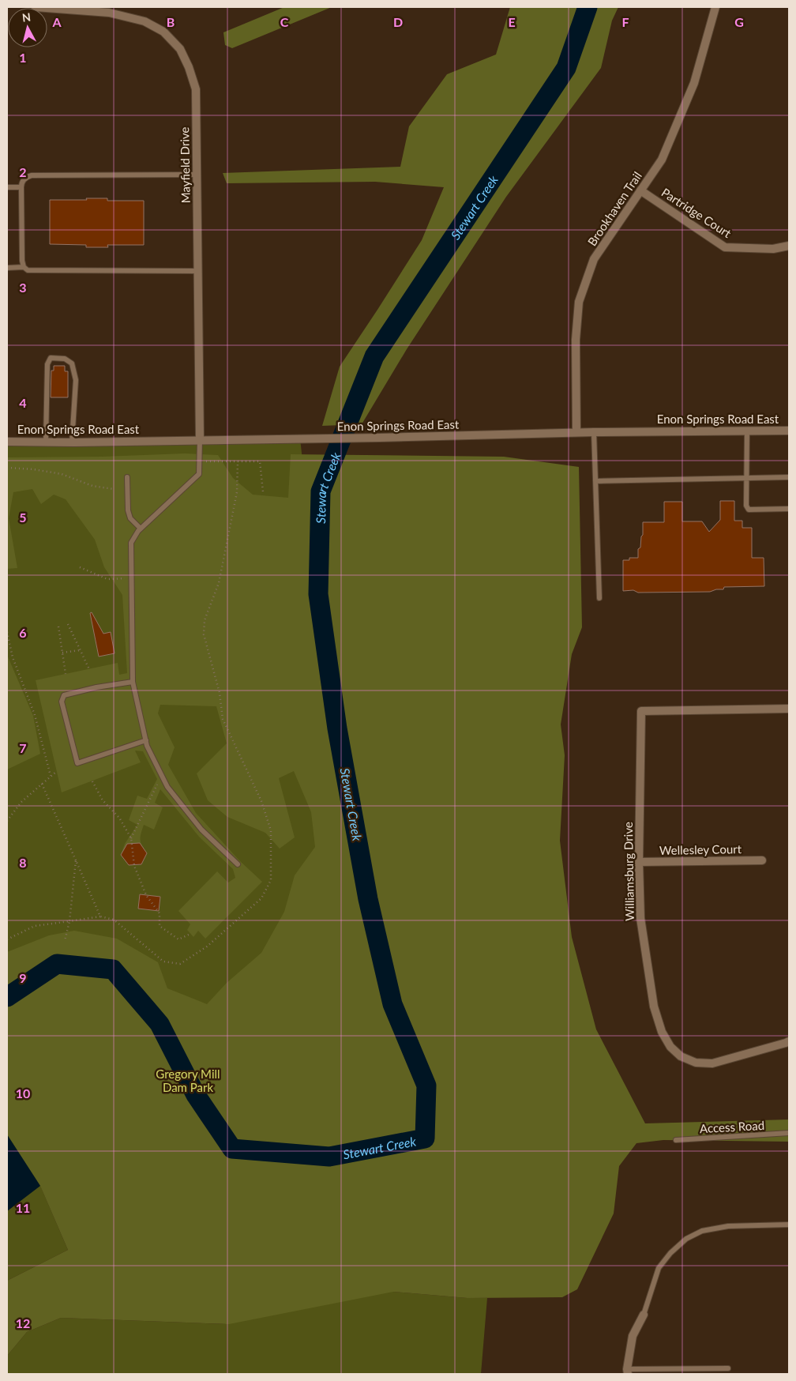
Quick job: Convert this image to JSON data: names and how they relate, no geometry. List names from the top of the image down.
{
  "streets": {
    "street": [
      "Mayfield Drive",
      "Brookhaven Trail",
      "Partridge Court",
      "Enon Springs Road East",
      "Wellesley Court",
      "Williamsburg Drive"
    ],
    "lane": ["Access Road"]
  },
  "crossings": [
    ["Mayfield Drive", "Enon Springs Road East"],
    ["Brookhaven Trail", "Partridge Court"],
    ["Brookhaven Trail", "Enon Springs Road East"],
    ["Wellesley Court", "Williamsburg Drive"]
  ],
  "water": ["Stewart Creek"],
  "parks": ["Gregory Mill Dam Park"],
  "north": "top",
  "grid": {
    "columns": [
      "A",
      "B",
      "C",
      "D",
      "E",
      "F",
      "G"
    ],
    "rows": [
      "1",
      "2",
      "3",
      "4",
      "5",
      "6",
      "7",
      "8",
      "9",
      "10",
      "11",
      "12"
    ]
  }
}
